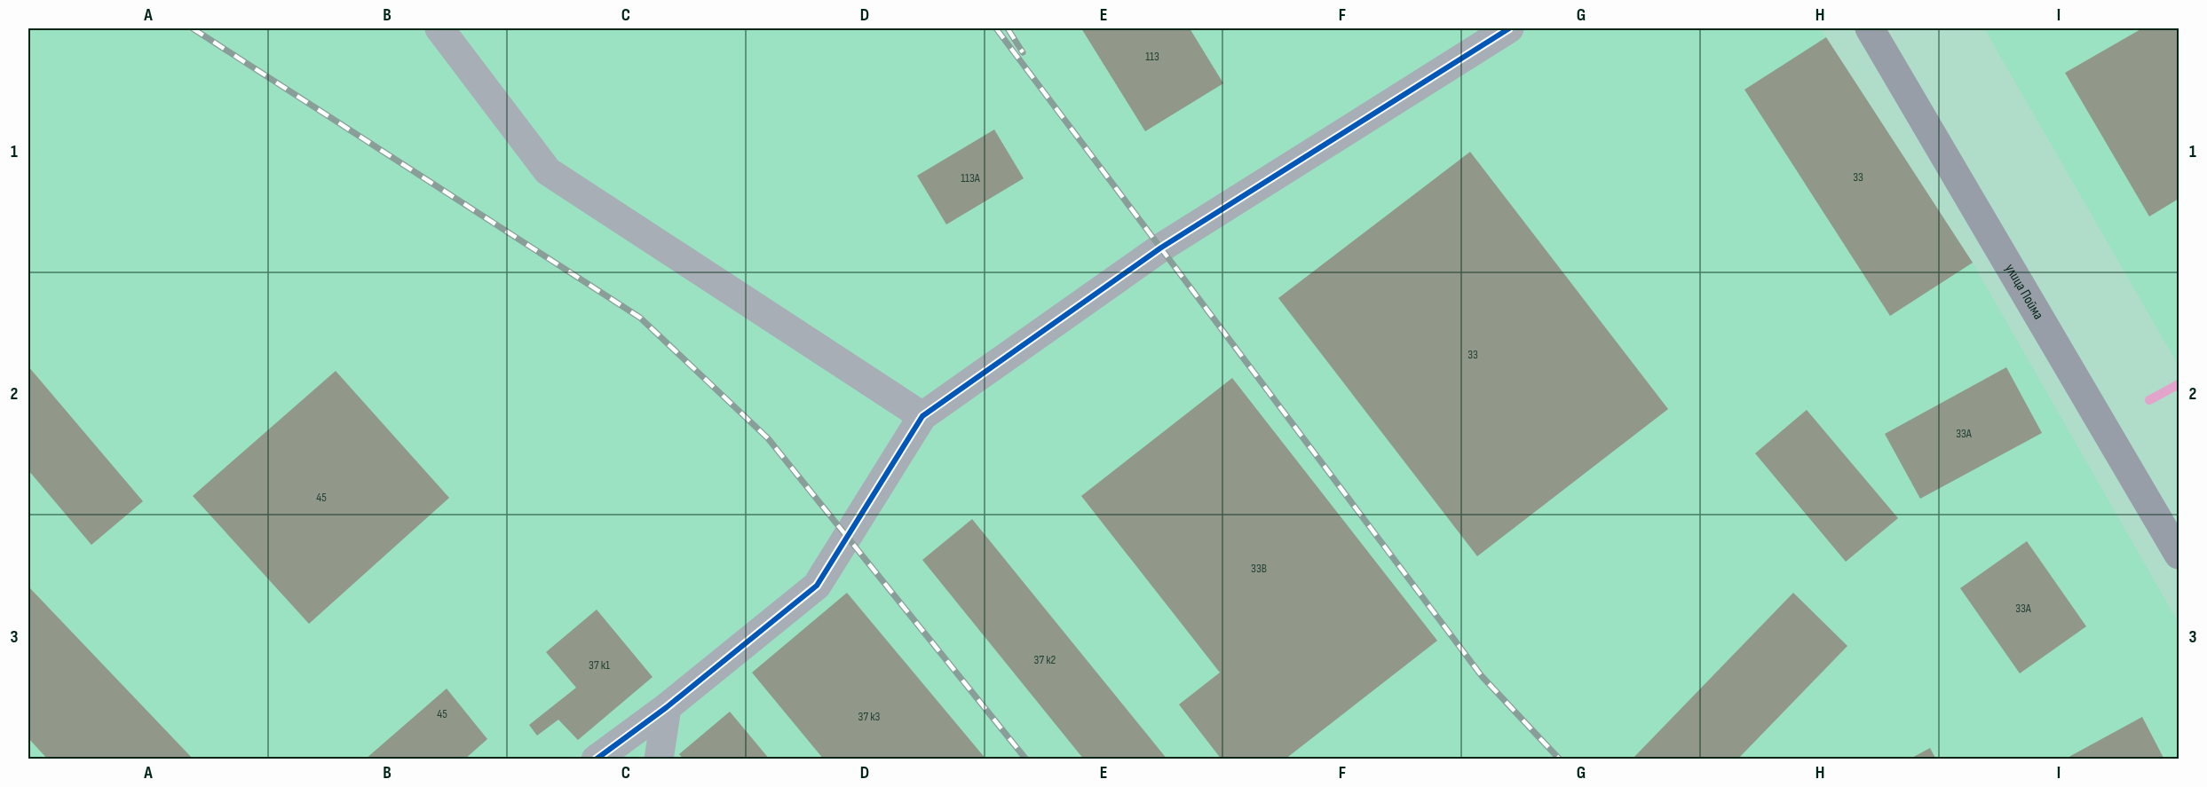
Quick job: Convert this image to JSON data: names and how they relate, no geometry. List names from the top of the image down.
{
  "streets": {
    "main road": ["улица Пойма"]
  },
  "house_numbers": [
    "113",
    "33",
    "113А",
    "33",
    "33А",
    "45",
    "33В",
    "33А",
    "37 к2",
    "37 к1",
    "45",
    "37 к3"
  ],
  "grid": {
    "columns": [
      "A",
      "B",
      "C",
      "D",
      "E",
      "F",
      "G",
      "H",
      "I"
    ],
    "rows": ["1", "2", "3"]
  }
}
